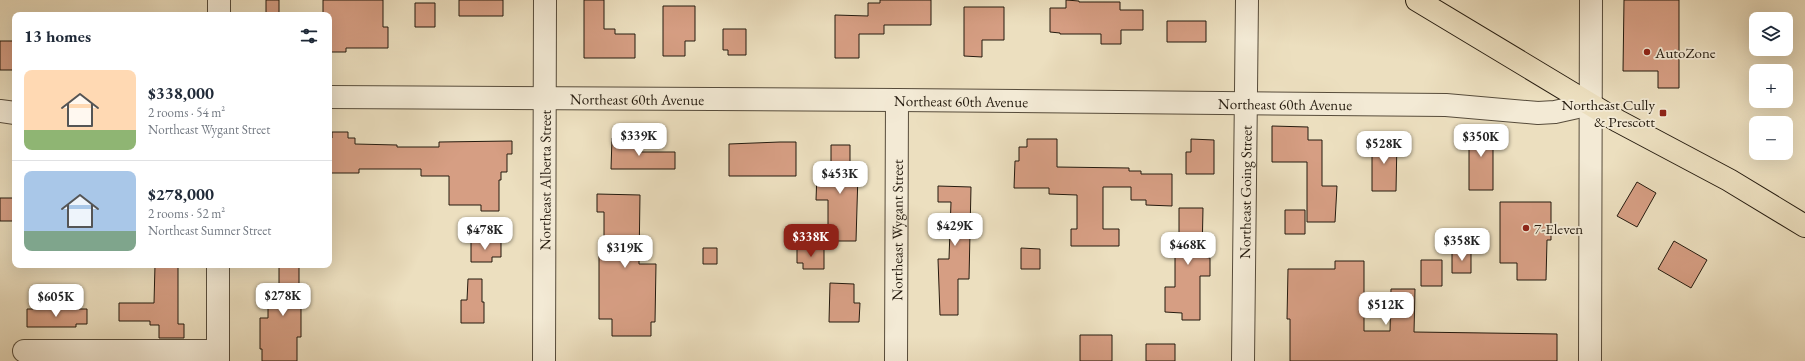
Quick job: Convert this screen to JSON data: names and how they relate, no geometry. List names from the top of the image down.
{
  "streets": {
    "street": [
      "Northeast 60th Avenue",
      "Northeast Alberta Street",
      "Northeast Going Street",
      "Northeast Wygant Street"
    ]
  },
  "crossings": [
    ["Northeast 60th Avenue", "Northeast Alberta Street"],
    ["Northeast 60th Avenue", "Northeast Going Street"],
    ["Northeast 60th Avenue", "Northeast Wygant Street"]
  ],
  "places": {
    "other": ["AutoZone", "7-Eleven"],
    "transit": ["Northeast Cully & Prescott"]
  },
  "page": {
    "map_buttons": ["+", "−"],
    "heading": "13 homes",
    "list": [
      {
        "name": "$338,000",
        "note": "2 rooms · 54 m² · Northeast Wygant Street"
      },
      {
        "name": "$278,000",
        "note": "2 rooms · 52 m² · Northeast Sumner Street"
      }
    ],
    "price": [
      "$339K",
      "$350K",
      "$528K",
      "$453K",
      "$429K",
      "$478K",
      "$338K",
      "$358K",
      "$468K",
      "$319K",
      "$278K",
      "$605K",
      "$512K"
    ]
  }
}
